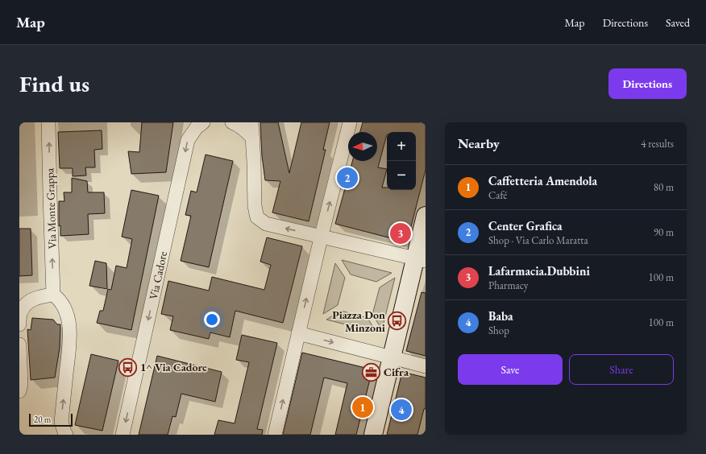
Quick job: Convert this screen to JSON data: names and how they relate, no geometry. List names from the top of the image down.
{
  "streets": {
    "street": ["Via Monte Grappa", "Via Cadore"]
  },
  "one_way": ["Via Monte Grappa"],
  "places": {
    "bus stop": ["Piazza Don Minzoni", "1^ Via Cadore"],
    "office": ["Cifra"]
  },
  "scale_bar": "20 m",
  "north": "left",
  "page": {
    "header": "Map",
    "nav": ["Map", "Directions", "Saved"],
    "buttons": [
      "Directions",
      ["Save", "Share"]
    ],
    "title": "Find us",
    "heading": ["Nearby", "4 results"],
    "map_buttons": ["+", "−"],
    "list": [
      {
        "mark": "1",
        "name": "Caffetteria Amendola",
        "note": "Café",
        "value": "80 m"
      },
      {
        "mark": "2",
        "name": "Center Grafica",
        "note": "Shop · Via Carlo Maratta",
        "value": "90 m"
      },
      {
        "mark": "3",
        "name": "Lafarmacia.Dubbini",
        "note": "Pharmacy",
        "value": "100 m"
      },
      {
        "mark": "4",
        "name": "Baba",
        "note": "Shop",
        "value": "100 m"
      }
    ],
    "pins": [
      "2",
      "3",
      "1",
      "4"
    ],
    "scale": "20 m"
  }
}
